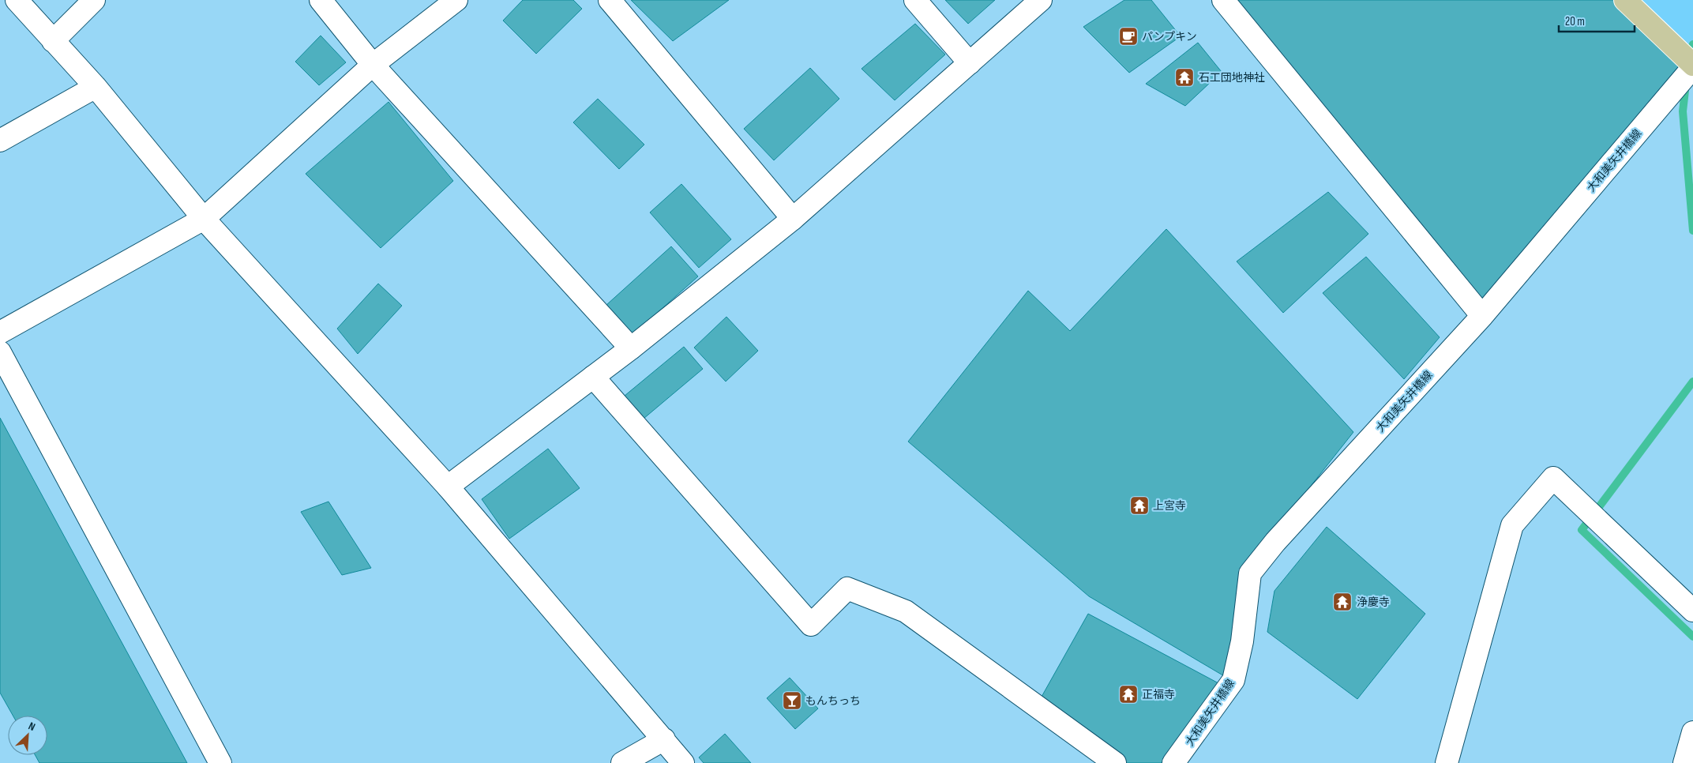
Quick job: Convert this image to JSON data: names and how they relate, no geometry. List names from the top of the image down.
{
  "streets": {
    "street": ["大和美矢井橋線"]
  },
  "places": {
    "cafe": ["パンプキン"],
    "temple": [
      "石工団地神社",
      "上宮寺",
      "浄慶寺",
      "正福寺"
    ],
    "bar": ["もんちっち"]
  },
  "scale_bar": "20 m",
  "north": "top right"
}
